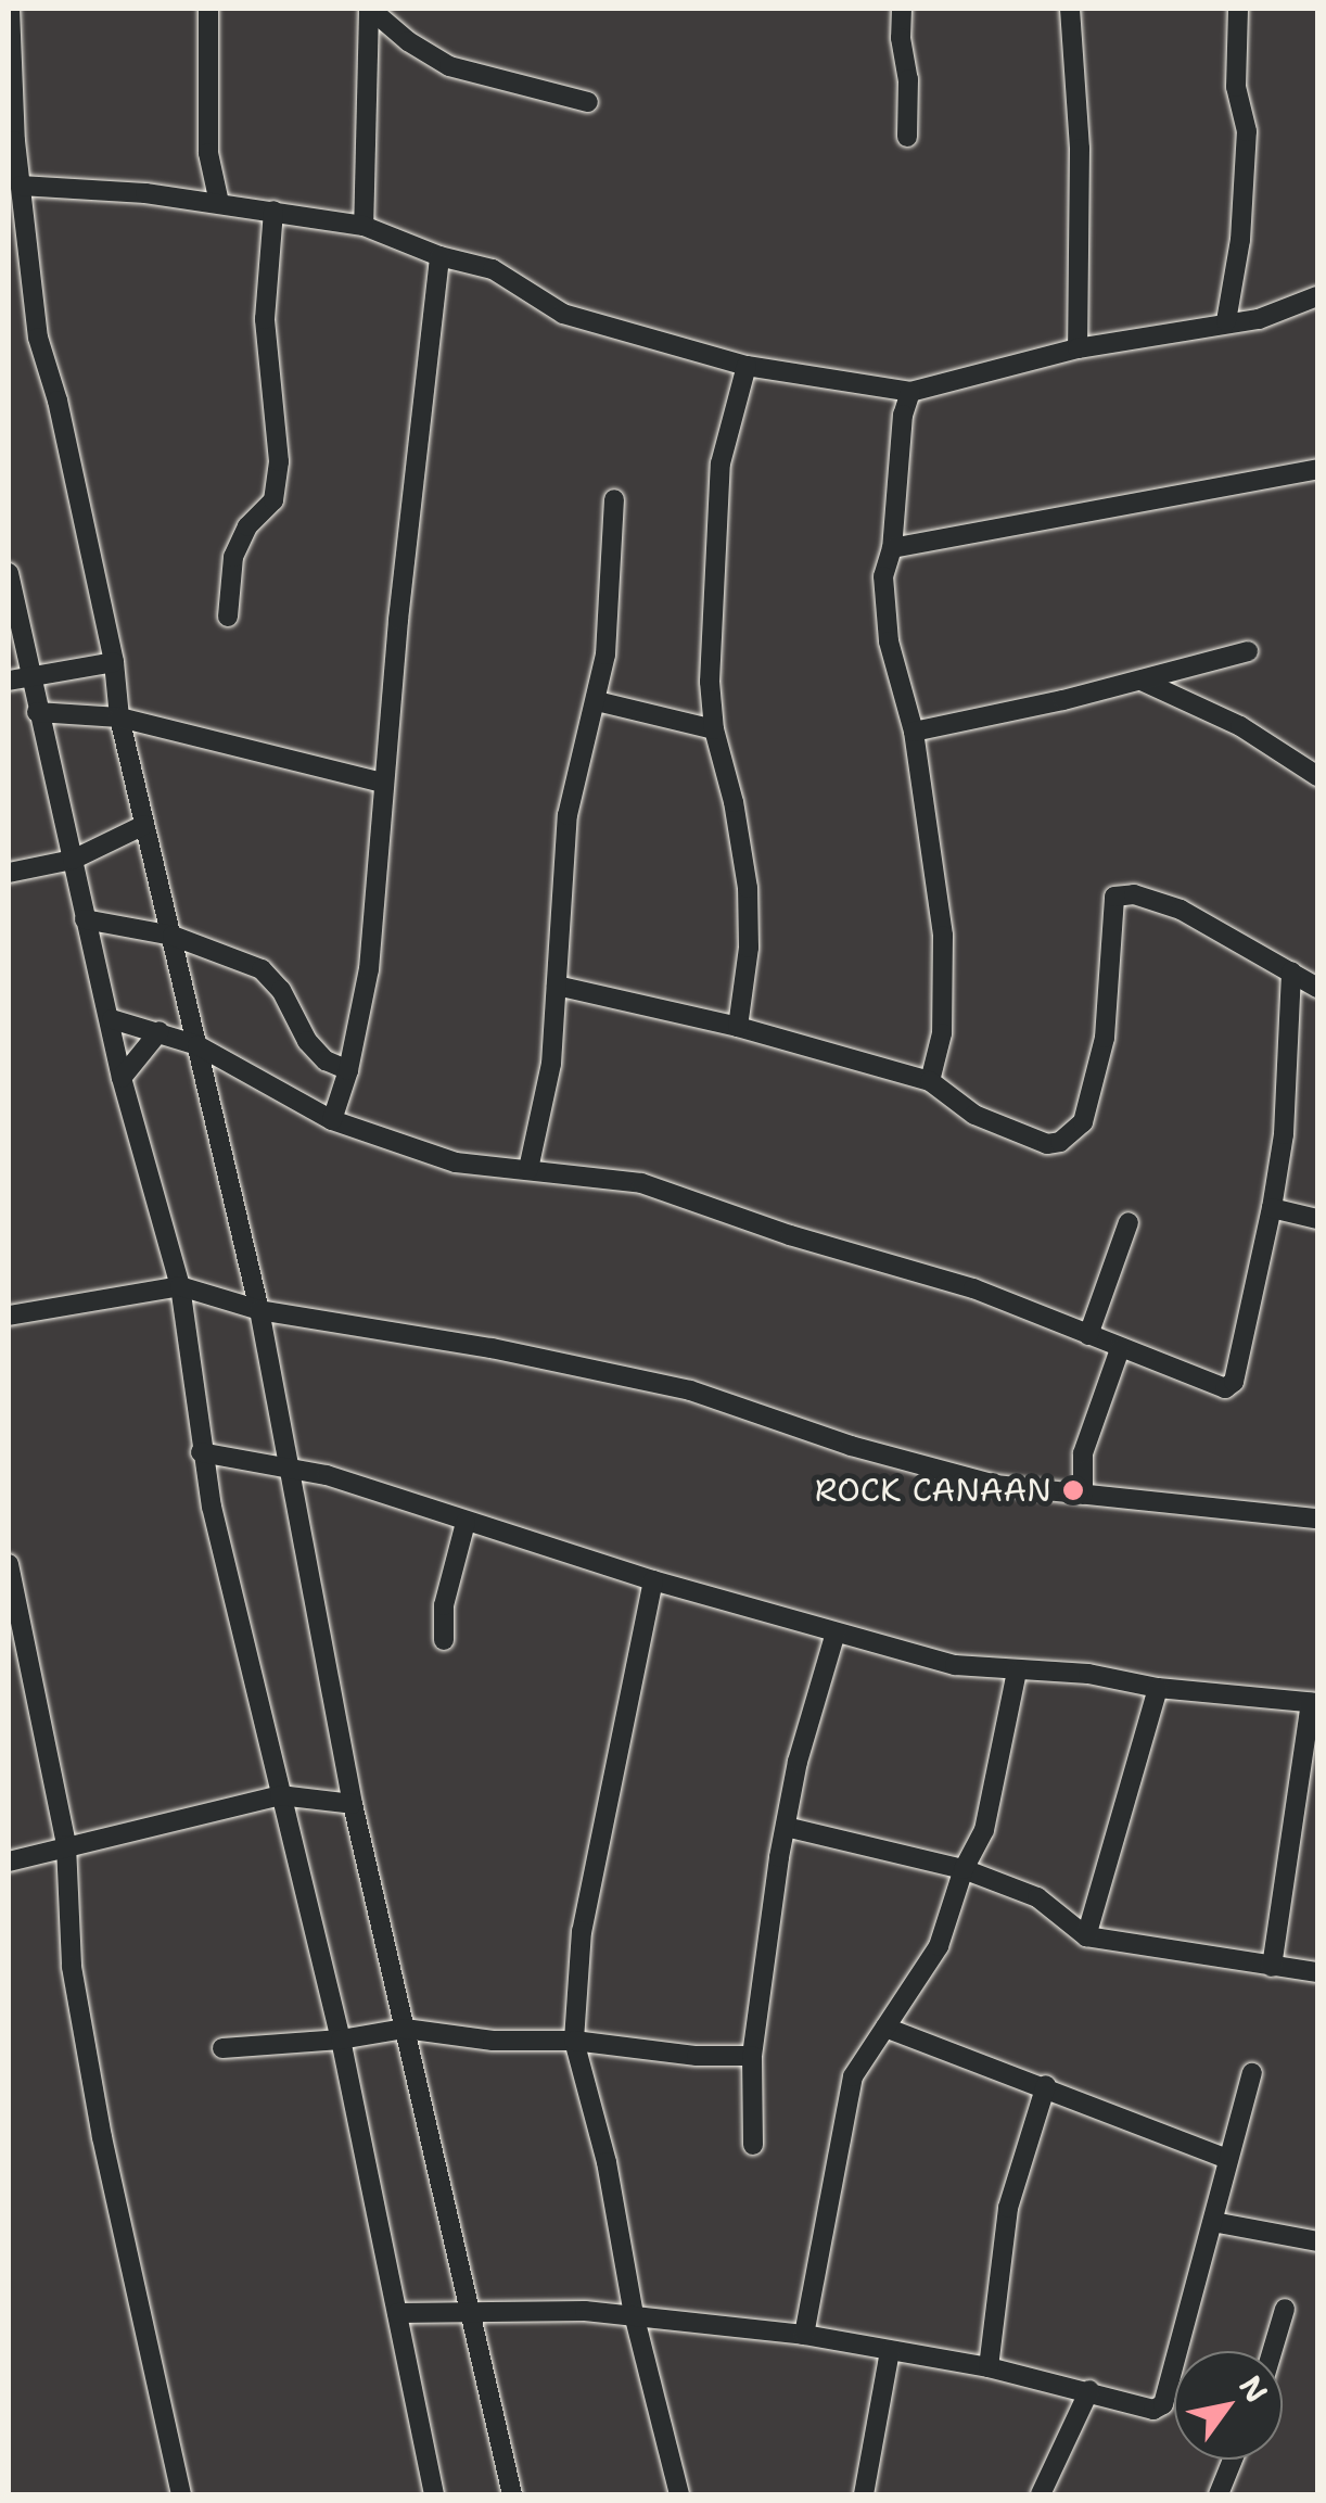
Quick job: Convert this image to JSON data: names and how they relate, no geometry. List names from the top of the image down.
{
  "places": ["ROCK CANAAN"],
  "north": "top right"
}
